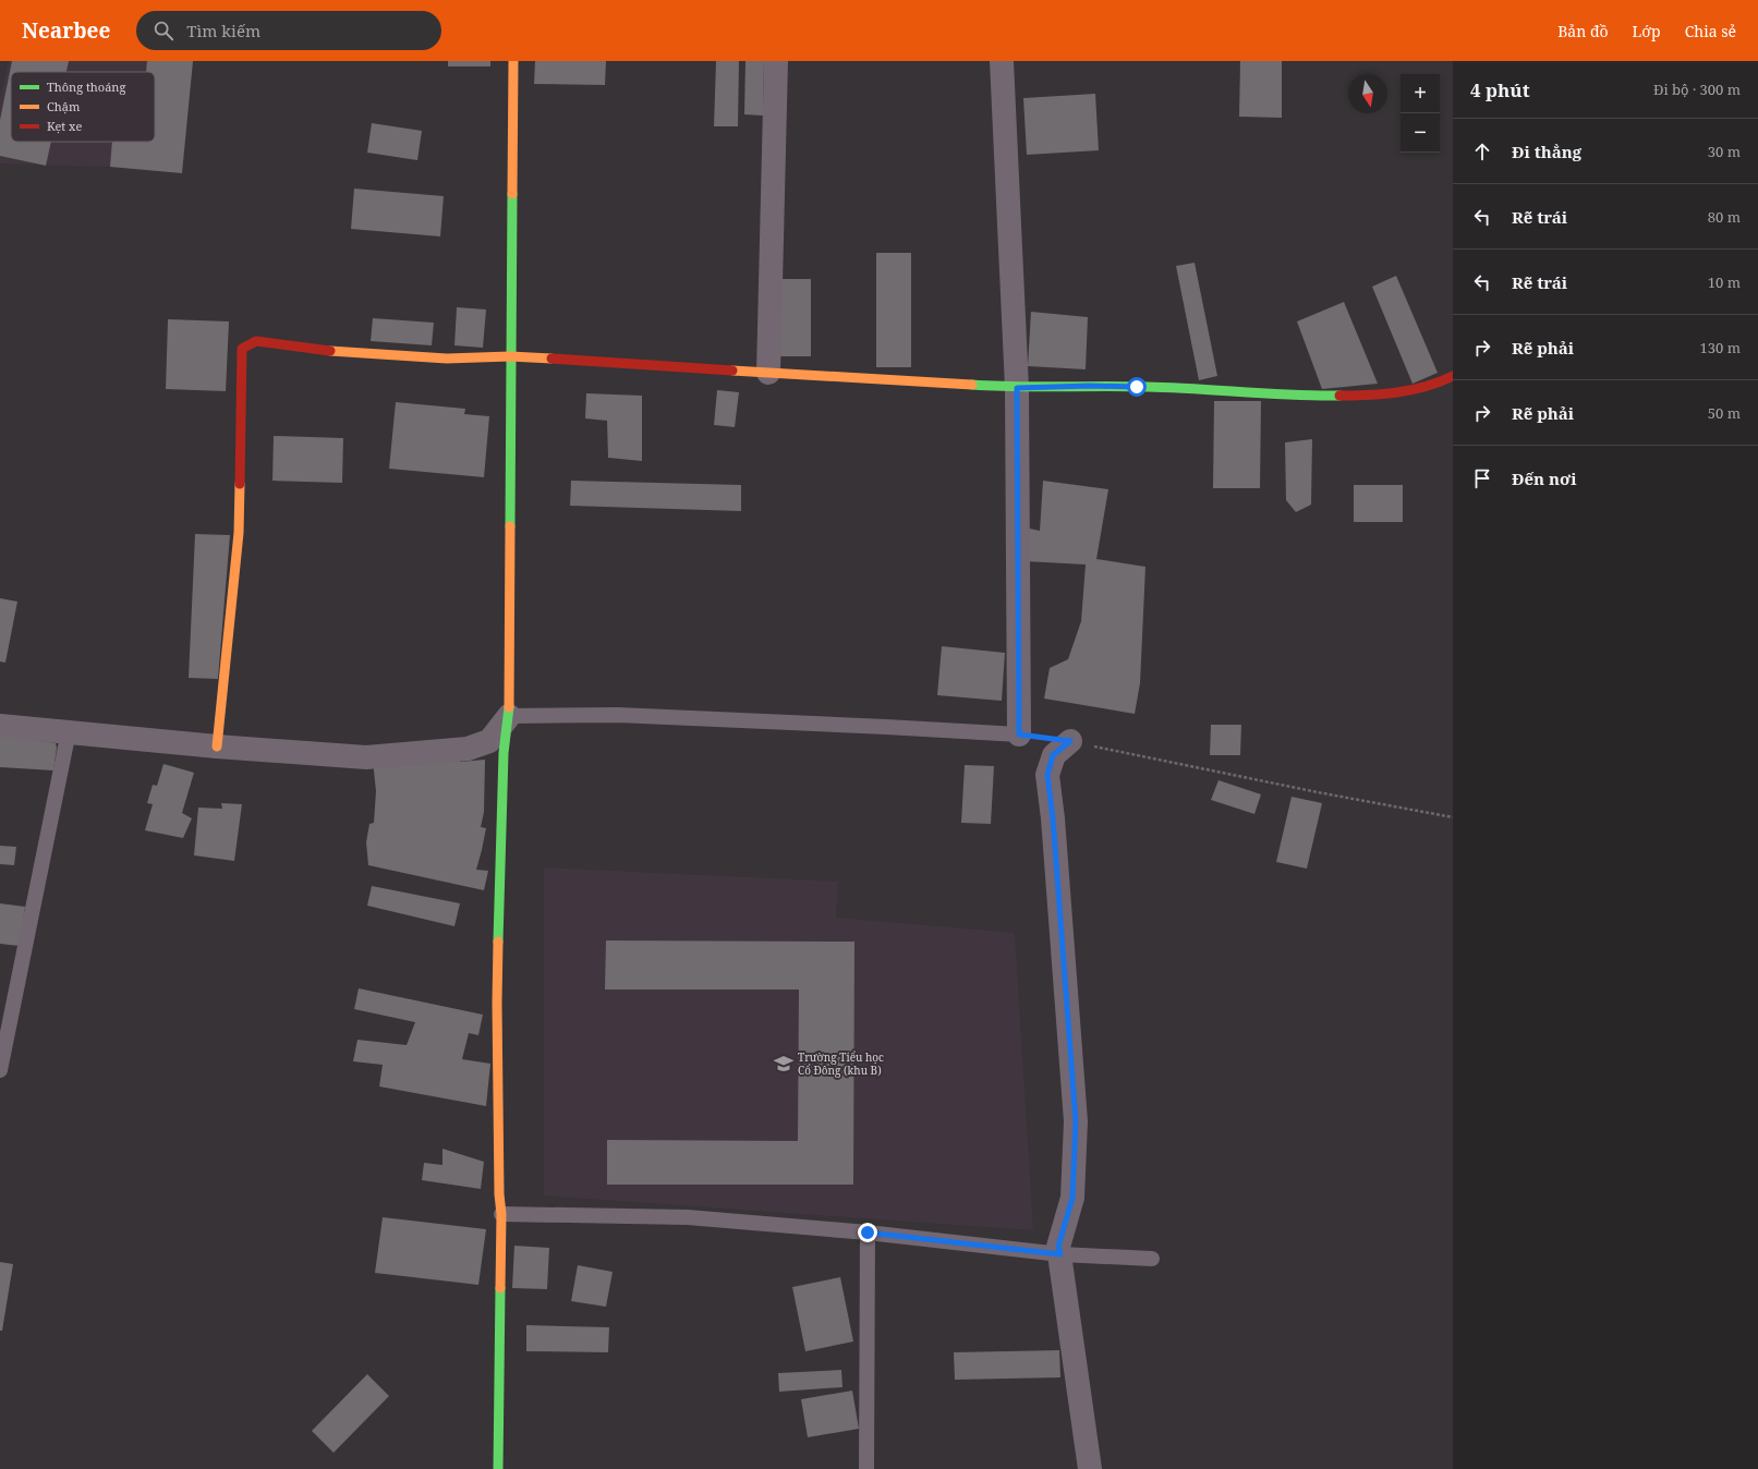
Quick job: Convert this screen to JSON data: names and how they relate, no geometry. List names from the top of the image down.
{
  "places": {
    "school or university": ["Trường Tiểu học Cổ Đông (khu B)"]
  },
  "legend": ["Thông thoáng", "Chậm", "Kẹt xe"],
  "north": "bottom",
  "page": {
    "header": "Nearbee",
    "search": "Tìm kiếm",
    "nav": ["Bản đồ", "Lớp", "Chia sẻ"],
    "heading": ["4 phút", "Đi bộ · 300 m"],
    "map_buttons": ["+", "−"],
    "list": [
      ["Đi thẳng", "30 m"],
      ["Rẽ trái", "80 m"],
      ["Rẽ trái", "10 m"],
      ["Rẽ phải", "130 m"],
      ["Rẽ phải", "50 m"],
      "Đến nơi"
    ]
  }
}
